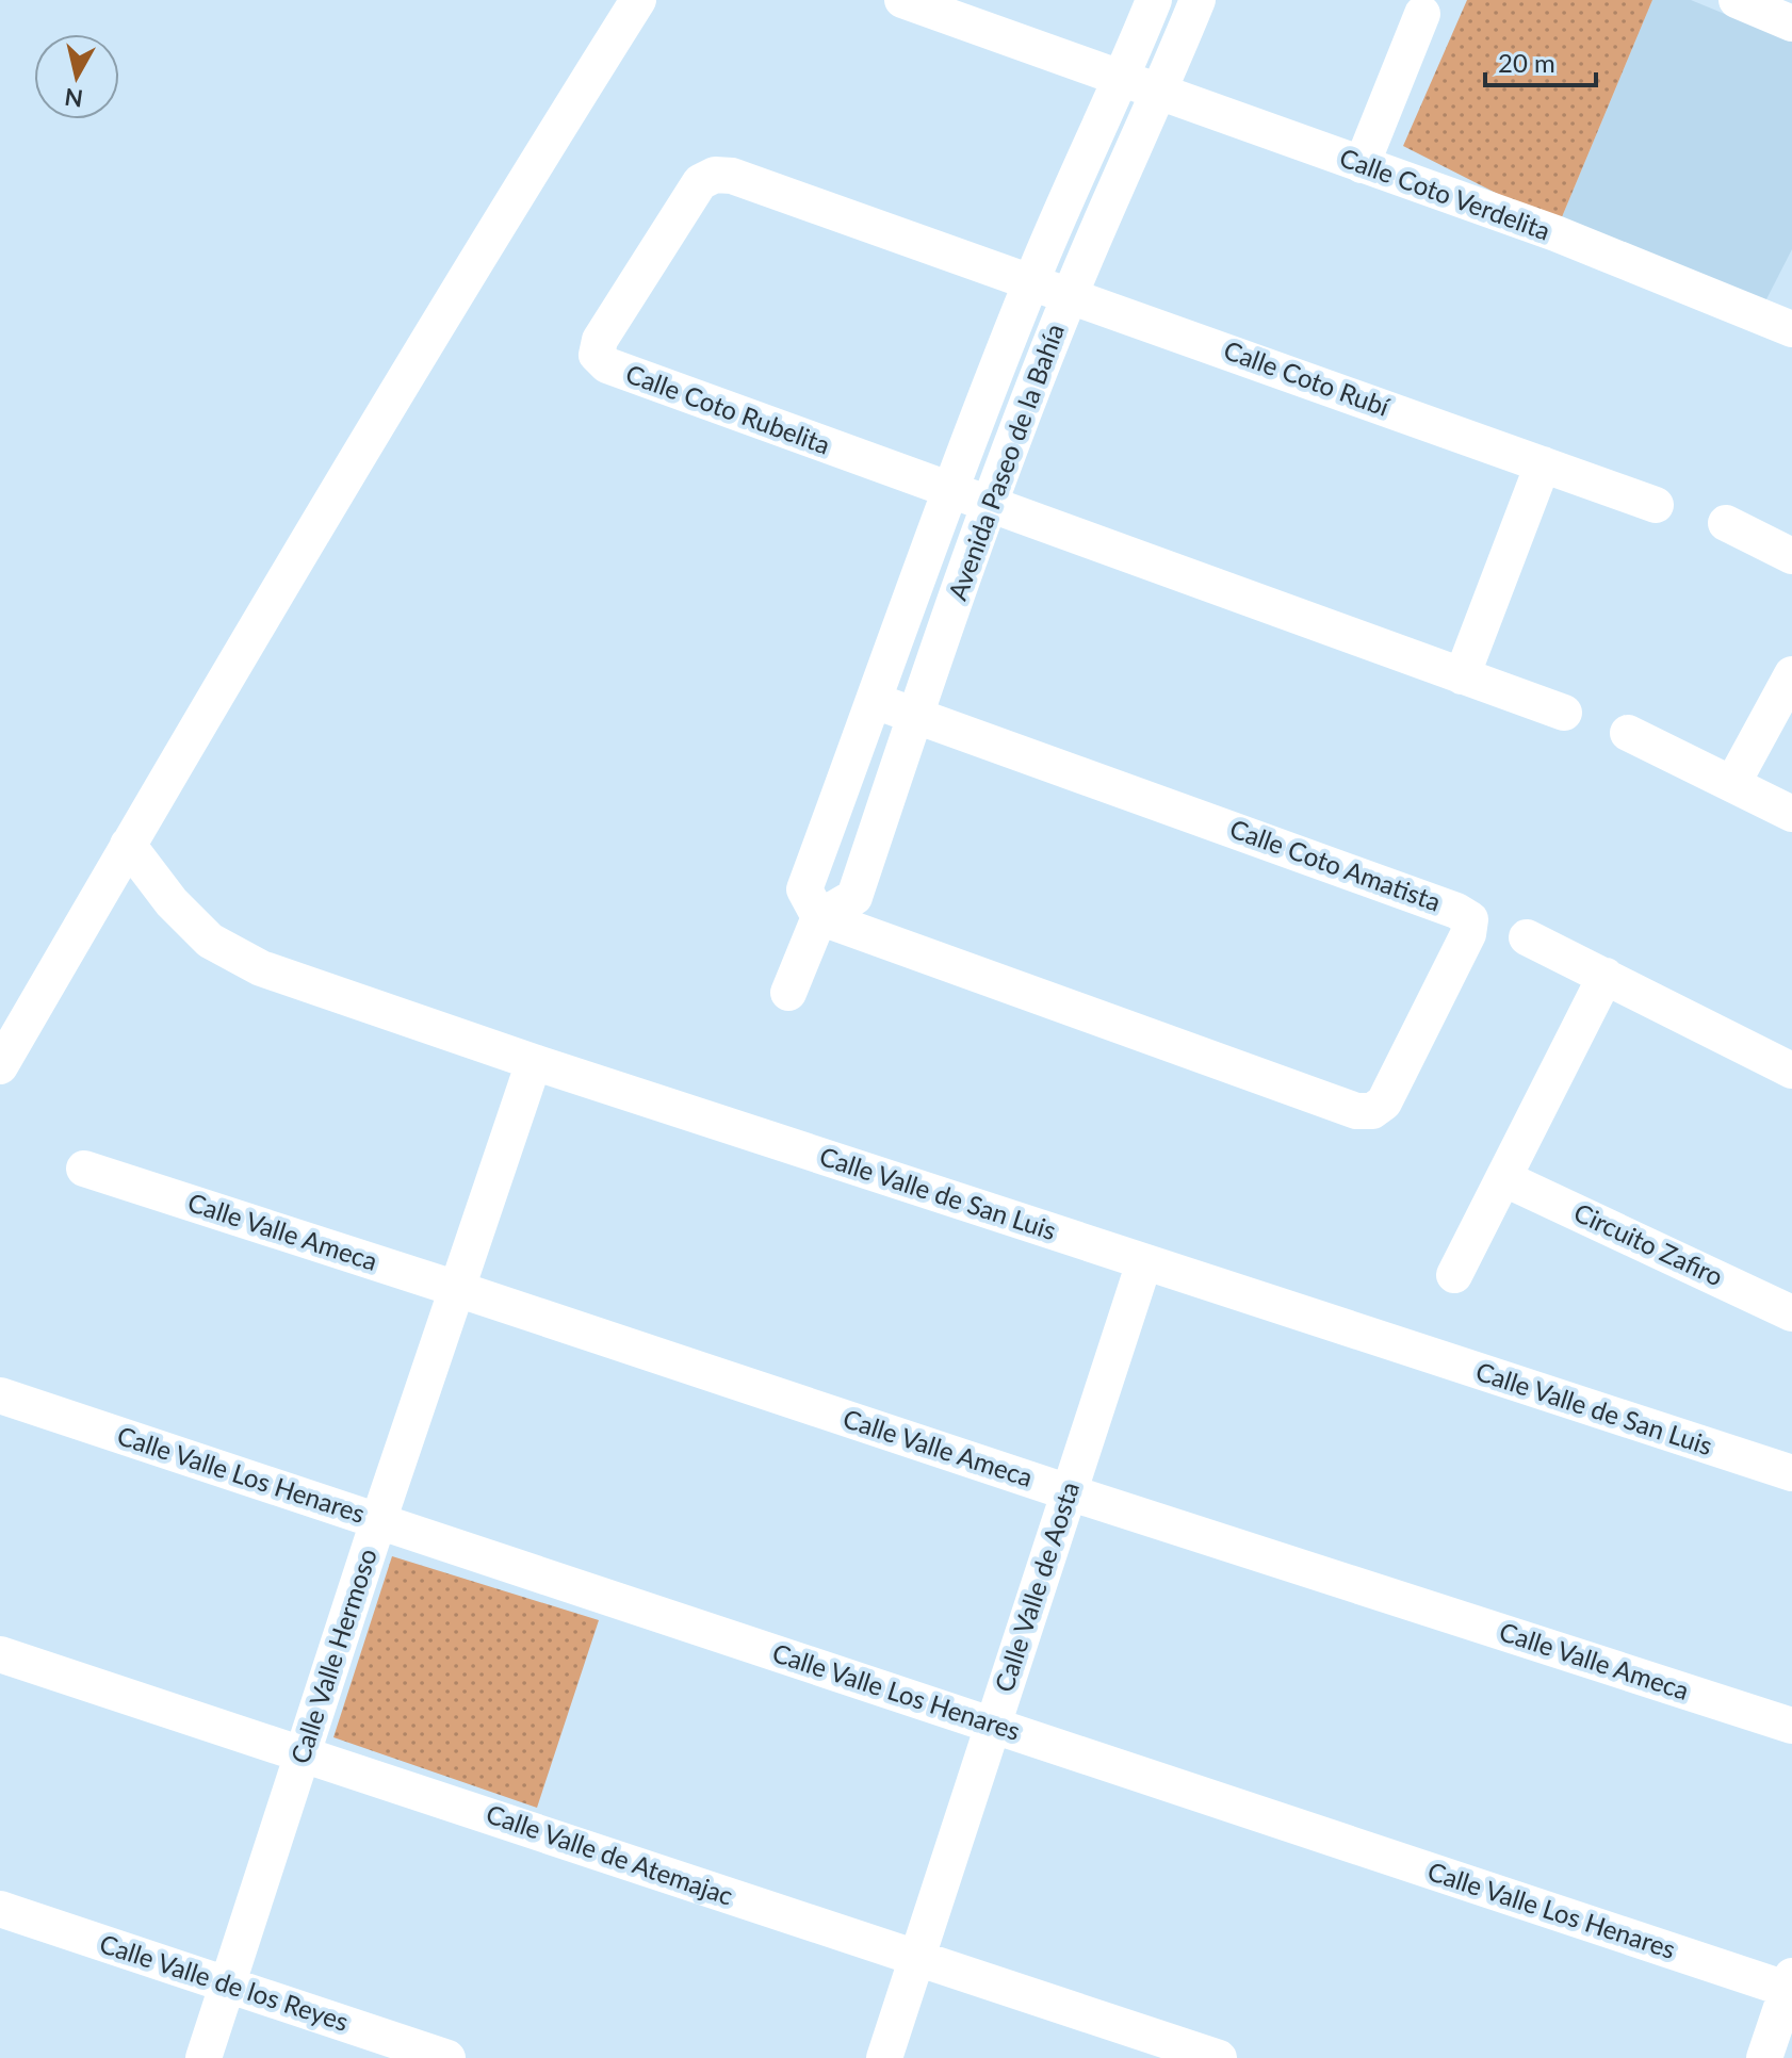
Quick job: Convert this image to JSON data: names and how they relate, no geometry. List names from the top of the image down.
{
  "streets": {
    "street": [
      "Calle Coto Verdelita",
      "Calle Coto Rubí",
      "Calle Coto Rubelita",
      "Avenida Paseo de la Bahía",
      "Calle Coto Amatista",
      "Calle Valle de San Luis",
      "Calle Valle Ameca",
      "Circuito Zafiro",
      "Calle Valle Los Henares",
      "Calle Valle de Aosta",
      "Calle Valle Hermoso",
      "Calle Valle de Atemajac",
      "Calle Valle de los Reyes"
    ]
  },
  "crossings": [
    ["Calle Coto Verdelita", "Avenida Paseo de la Bahía"],
    ["Calle Coto Rubí", "Calle Coto Rubelita"],
    ["Calle Coto Rubí", "Avenida Paseo de la Bahía"],
    ["Calle Coto Rubelita", "Avenida Paseo de la Bahía"],
    ["Avenida Paseo de la Bahía", "Calle Coto Amatista"],
    ["Calle Valle de San Luis", "Calle Valle de Aosta"],
    ["Calle Valle de San Luis", "Calle Valle Hermoso"],
    ["Calle Valle Ameca", "Calle Valle de Aosta"],
    ["Calle Valle Ameca", "Calle Valle Hermoso"],
    ["Calle Valle Los Henares", "Calle Valle de Aosta"],
    ["Calle Valle Los Henares", "Calle Valle Hermoso"],
    ["Calle Valle de Aosta", "Calle Valle de Atemajac"],
    ["Calle Valle Hermoso", "Calle Valle de Atemajac"],
    ["Calle Valle Hermoso", "Calle Valle de los Reyes"]
  ],
  "scale_bar": "20 m",
  "north": "bottom"
}
